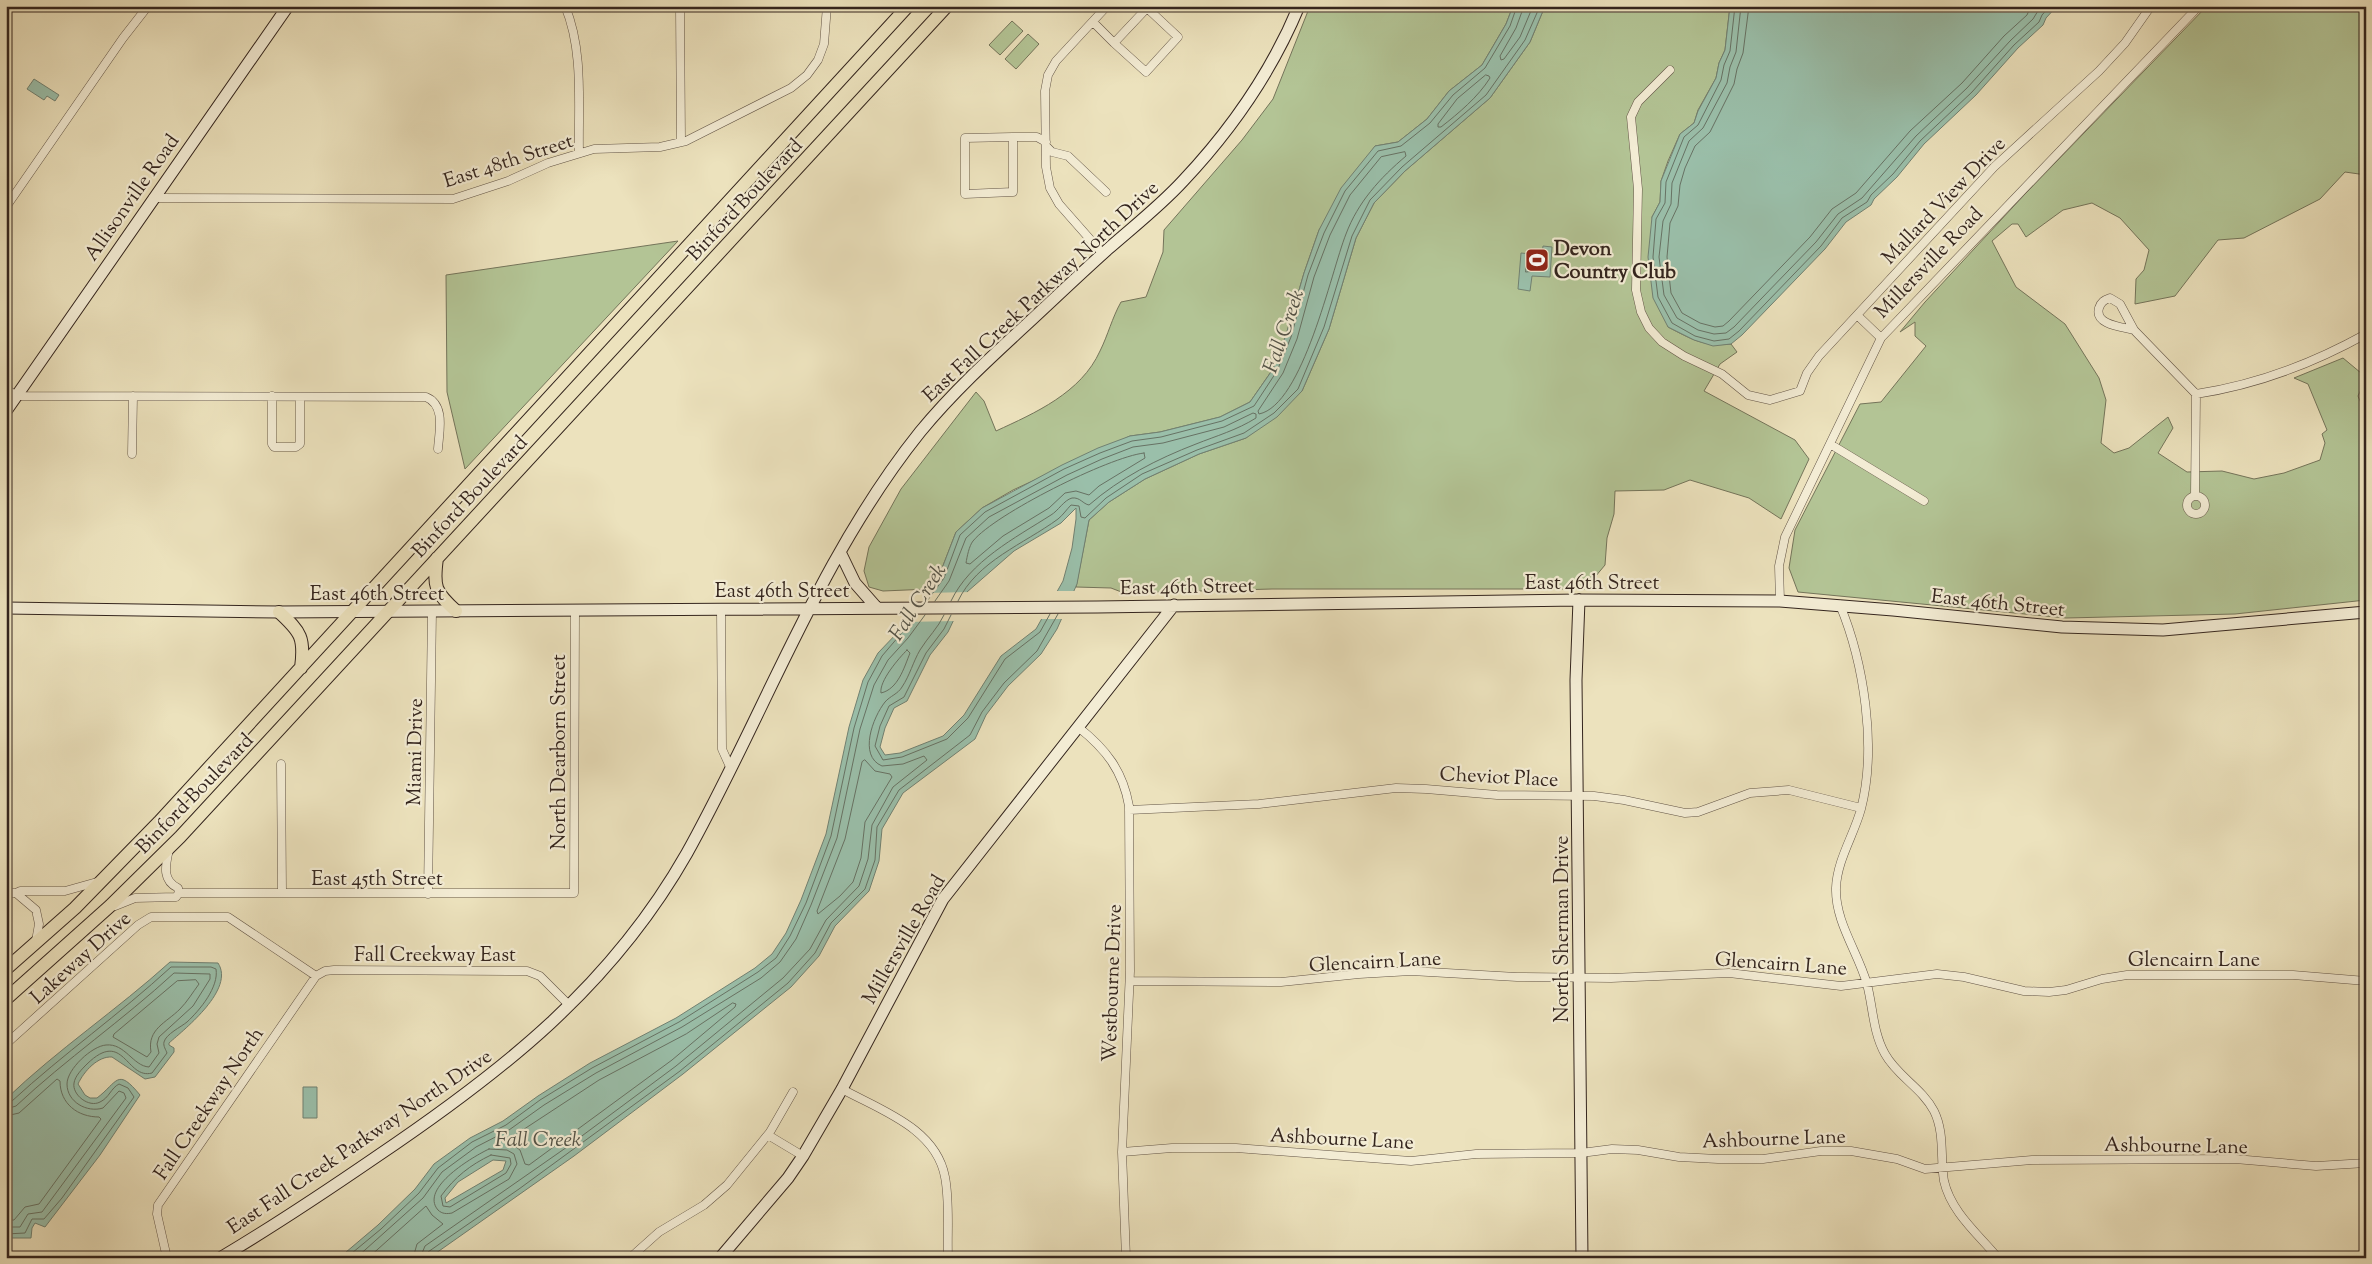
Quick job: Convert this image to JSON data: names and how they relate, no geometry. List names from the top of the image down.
{
  "streets": {
    "main road": [
      "Allisonville Road",
      "Binford Boulevard",
      "Millersville Road",
      "East Fall Creek Parkway North Drive",
      "East 46th Street",
      "North Sherman Drive"
    ],
    "street": [
      "East 48th Street",
      "Mallard View Drive",
      "Miami Drive",
      "North Dearborn Street",
      "Cheviot Place",
      "East 45th Street",
      "Fall Creekway East",
      "Lakeway Drive",
      "Glencairn Lane",
      "Westbourne Drive",
      "Fall Creekway North",
      "Ashbourne Lane"
    ]
  },
  "crossings": [
    ["East 48th Street", "Allisonville Road"],
    ["Binford Boulevard", "East 46th Street"],
    ["Binford Boulevard", "East 45th Street"],
    ["Millersville Road", "East 46th Street"],
    ["Millersville Road", "Westbourne Drive"],
    ["East Fall Creek Parkway North Drive", "East 46th Street"],
    ["East Fall Creek Parkway North Drive", "Fall Creekway East"],
    ["East 46th Street", "Miami Drive"],
    ["East 46th Street", "North Dearborn Street"],
    ["East 46th Street", "North Sherman Drive"],
    ["Miami Drive", "East 45th Street"],
    ["North Dearborn Street", "East 45th Street"],
    ["Cheviot Place", "North Sherman Drive"],
    ["Cheviot Place", "Westbourne Drive"],
    ["North Sherman Drive", "Glencairn Lane"],
    ["North Sherman Drive", "Ashbourne Lane"],
    ["Fall Creekway East", "Lakeway Drive"],
    ["Fall Creekway East", "Fall Creekway North"],
    ["Lakeway Drive", "Fall Creekway North"],
    ["Glencairn Lane", "Westbourne Drive"],
    ["Westbourne Drive", "Ashbourne Lane"]
  ],
  "water": ["Fall Creek"],
  "places": {
    "sports": ["Devon Country Club"]
  }
}
